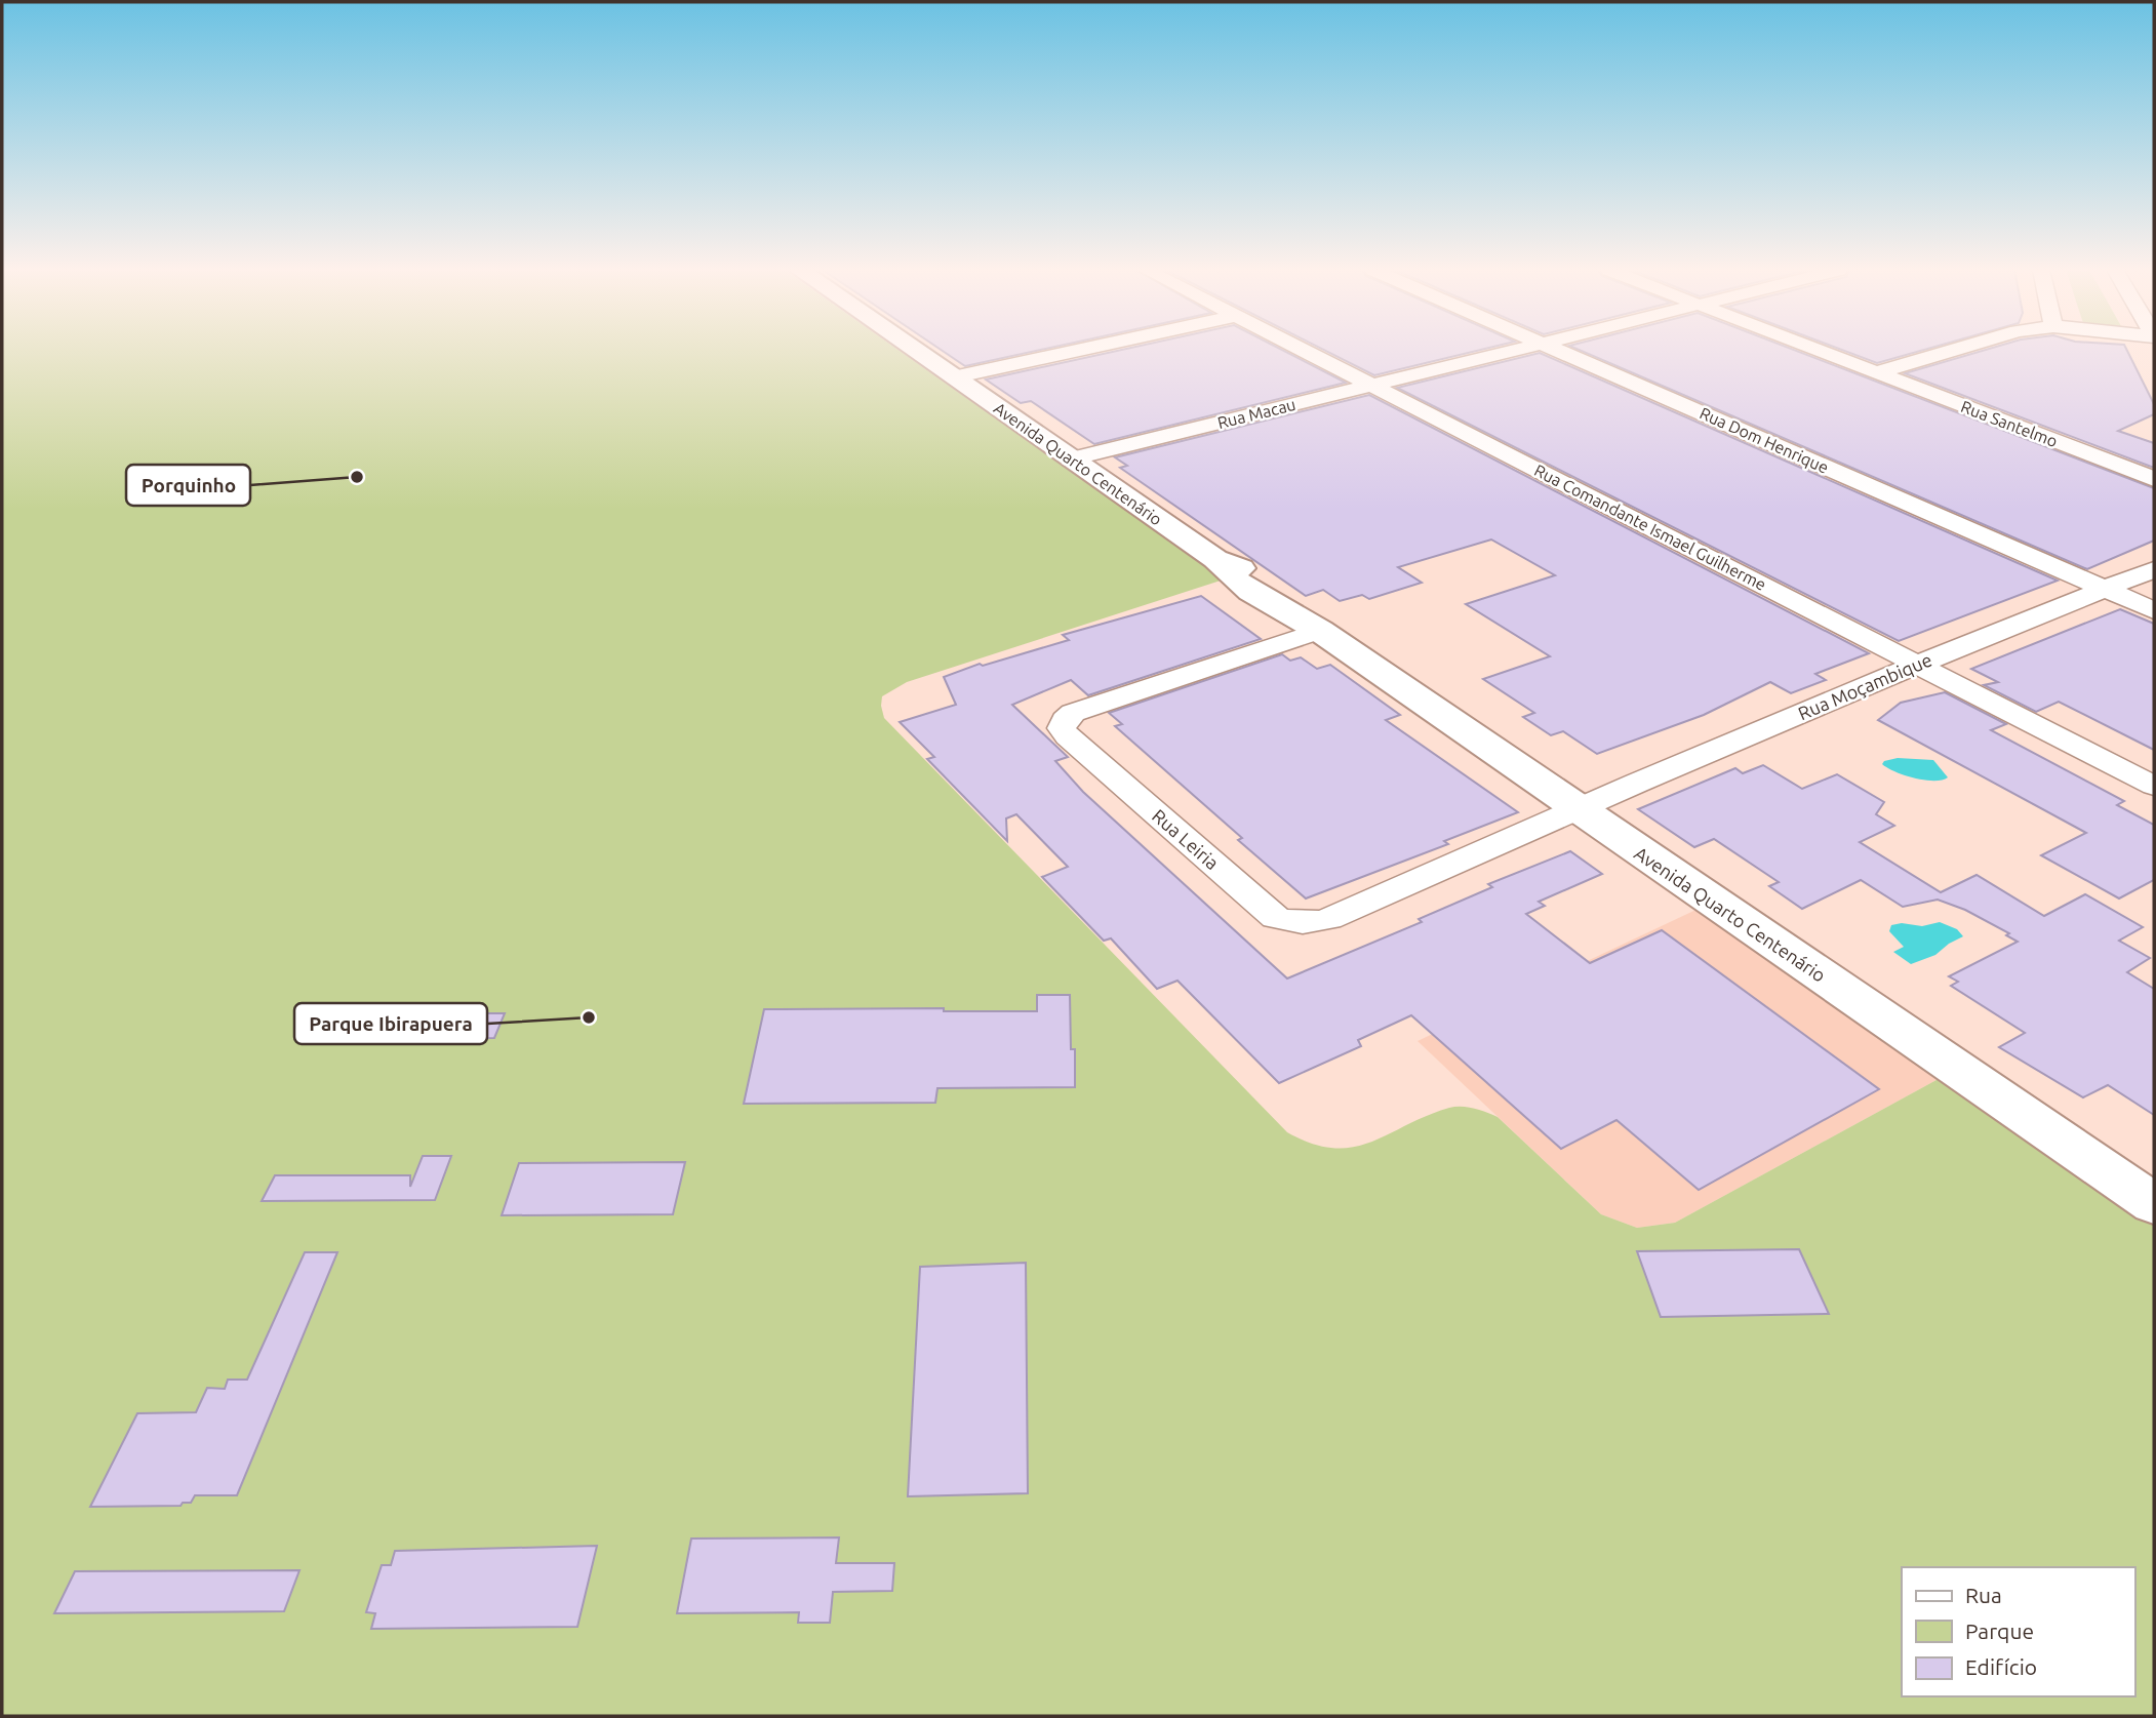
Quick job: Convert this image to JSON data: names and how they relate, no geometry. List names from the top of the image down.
{
  "streets": {
    "street": [
      "Rua Macau",
      "Rua Santelmo",
      "Rua Dom Henrique",
      "Avenida Quarto Centenário",
      "Rua Comandante Ismael Guilherme",
      "Rua Moçambique",
      "Rua Leiria"
    ]
  },
  "crossings": [
    ["Rua Macau", "Avenida Quarto Centenário"],
    ["Rua Macau", "Rua Comandante Ismael Guilherme"],
    ["Rua Dom Henrique", "Rua Moçambique"],
    ["Avenida Quarto Centenário", "Rua Moçambique"],
    ["Avenida Quarto Centenário", "Rua Leiria"],
    ["Rua Comandante Ismael Guilherme", "Rua Moçambique"],
    ["Rua Moçambique", "Rua Leiria"]
  ],
  "places": ["Porquinho", "Parque Ibirapuera"],
  "legend": ["Rua", "Parque", "Edifício"]
}
